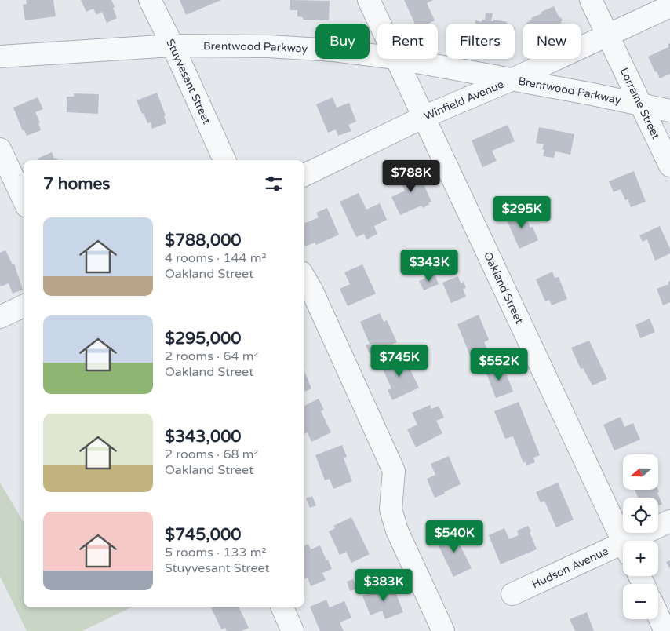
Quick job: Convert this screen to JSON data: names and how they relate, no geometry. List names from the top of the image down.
{
  "streets": {
    "street": [
      "Brentwood Parkway",
      "Stuyvesant Street",
      "Winfield Avenue",
      "Lorraine Street",
      "Oakland Street",
      "Hudson Avenue"
    ]
  },
  "crossings": [
    ["Brentwood Parkway", "Stuyvesant Street"],
    ["Brentwood Parkway", "Winfield Avenue"],
    ["Brentwood Parkway", "Lorraine Street"],
    ["Winfield Avenue", "Lorraine Street"],
    ["Winfield Avenue", "Oakland Street"]
  ],
  "north": "left",
  "page": {
    "chip": [
      "Buy",
      "Rent",
      "Filters",
      "New"
    ],
    "price": [
      "$788K",
      "$295K",
      "$343K",
      "$745K",
      "$552K",
      "$540K",
      "$383K"
    ],
    "heading": "7 homes",
    "list": [
      {
        "name": "$788,000",
        "note": "4 rooms · 144 m² · Oakland Street"
      },
      {
        "name": "$295,000",
        "note": "2 rooms · 64 m² · Oakland Street"
      },
      {
        "name": "$343,000",
        "note": "2 rooms · 68 m² · Oakland Street"
      },
      {
        "name": "$745,000",
        "note": "5 rooms · 133 m² · Stuyvesant Street"
      }
    ],
    "map_buttons": ["+", "−"]
  }
}
